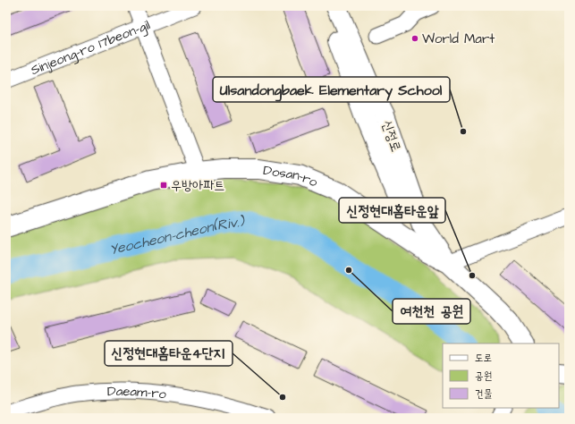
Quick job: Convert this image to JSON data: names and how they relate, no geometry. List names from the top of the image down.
{
  "streets": {
    "main road": ["신정로", "Dosan-ro"],
    "street": ["Sinjeong-ro 17beon-gil", "Daeam-ro"]
  },
  "crossings": [
    ["신정로", "Dosan-ro"]
  ],
  "water": ["Yeocheon-cheon(Riv.)"],
  "places": {
    "other": [
      "World Mart",
      "Ulsandongbaek Elementary School",
      "여천천 공원",
      "신정현대홈타운앞",
      "신정현대홈타운4단지"
    ],
    "transit": ["우방아파트"]
  },
  "legend": ["도로", "공원", "건물"]
}
